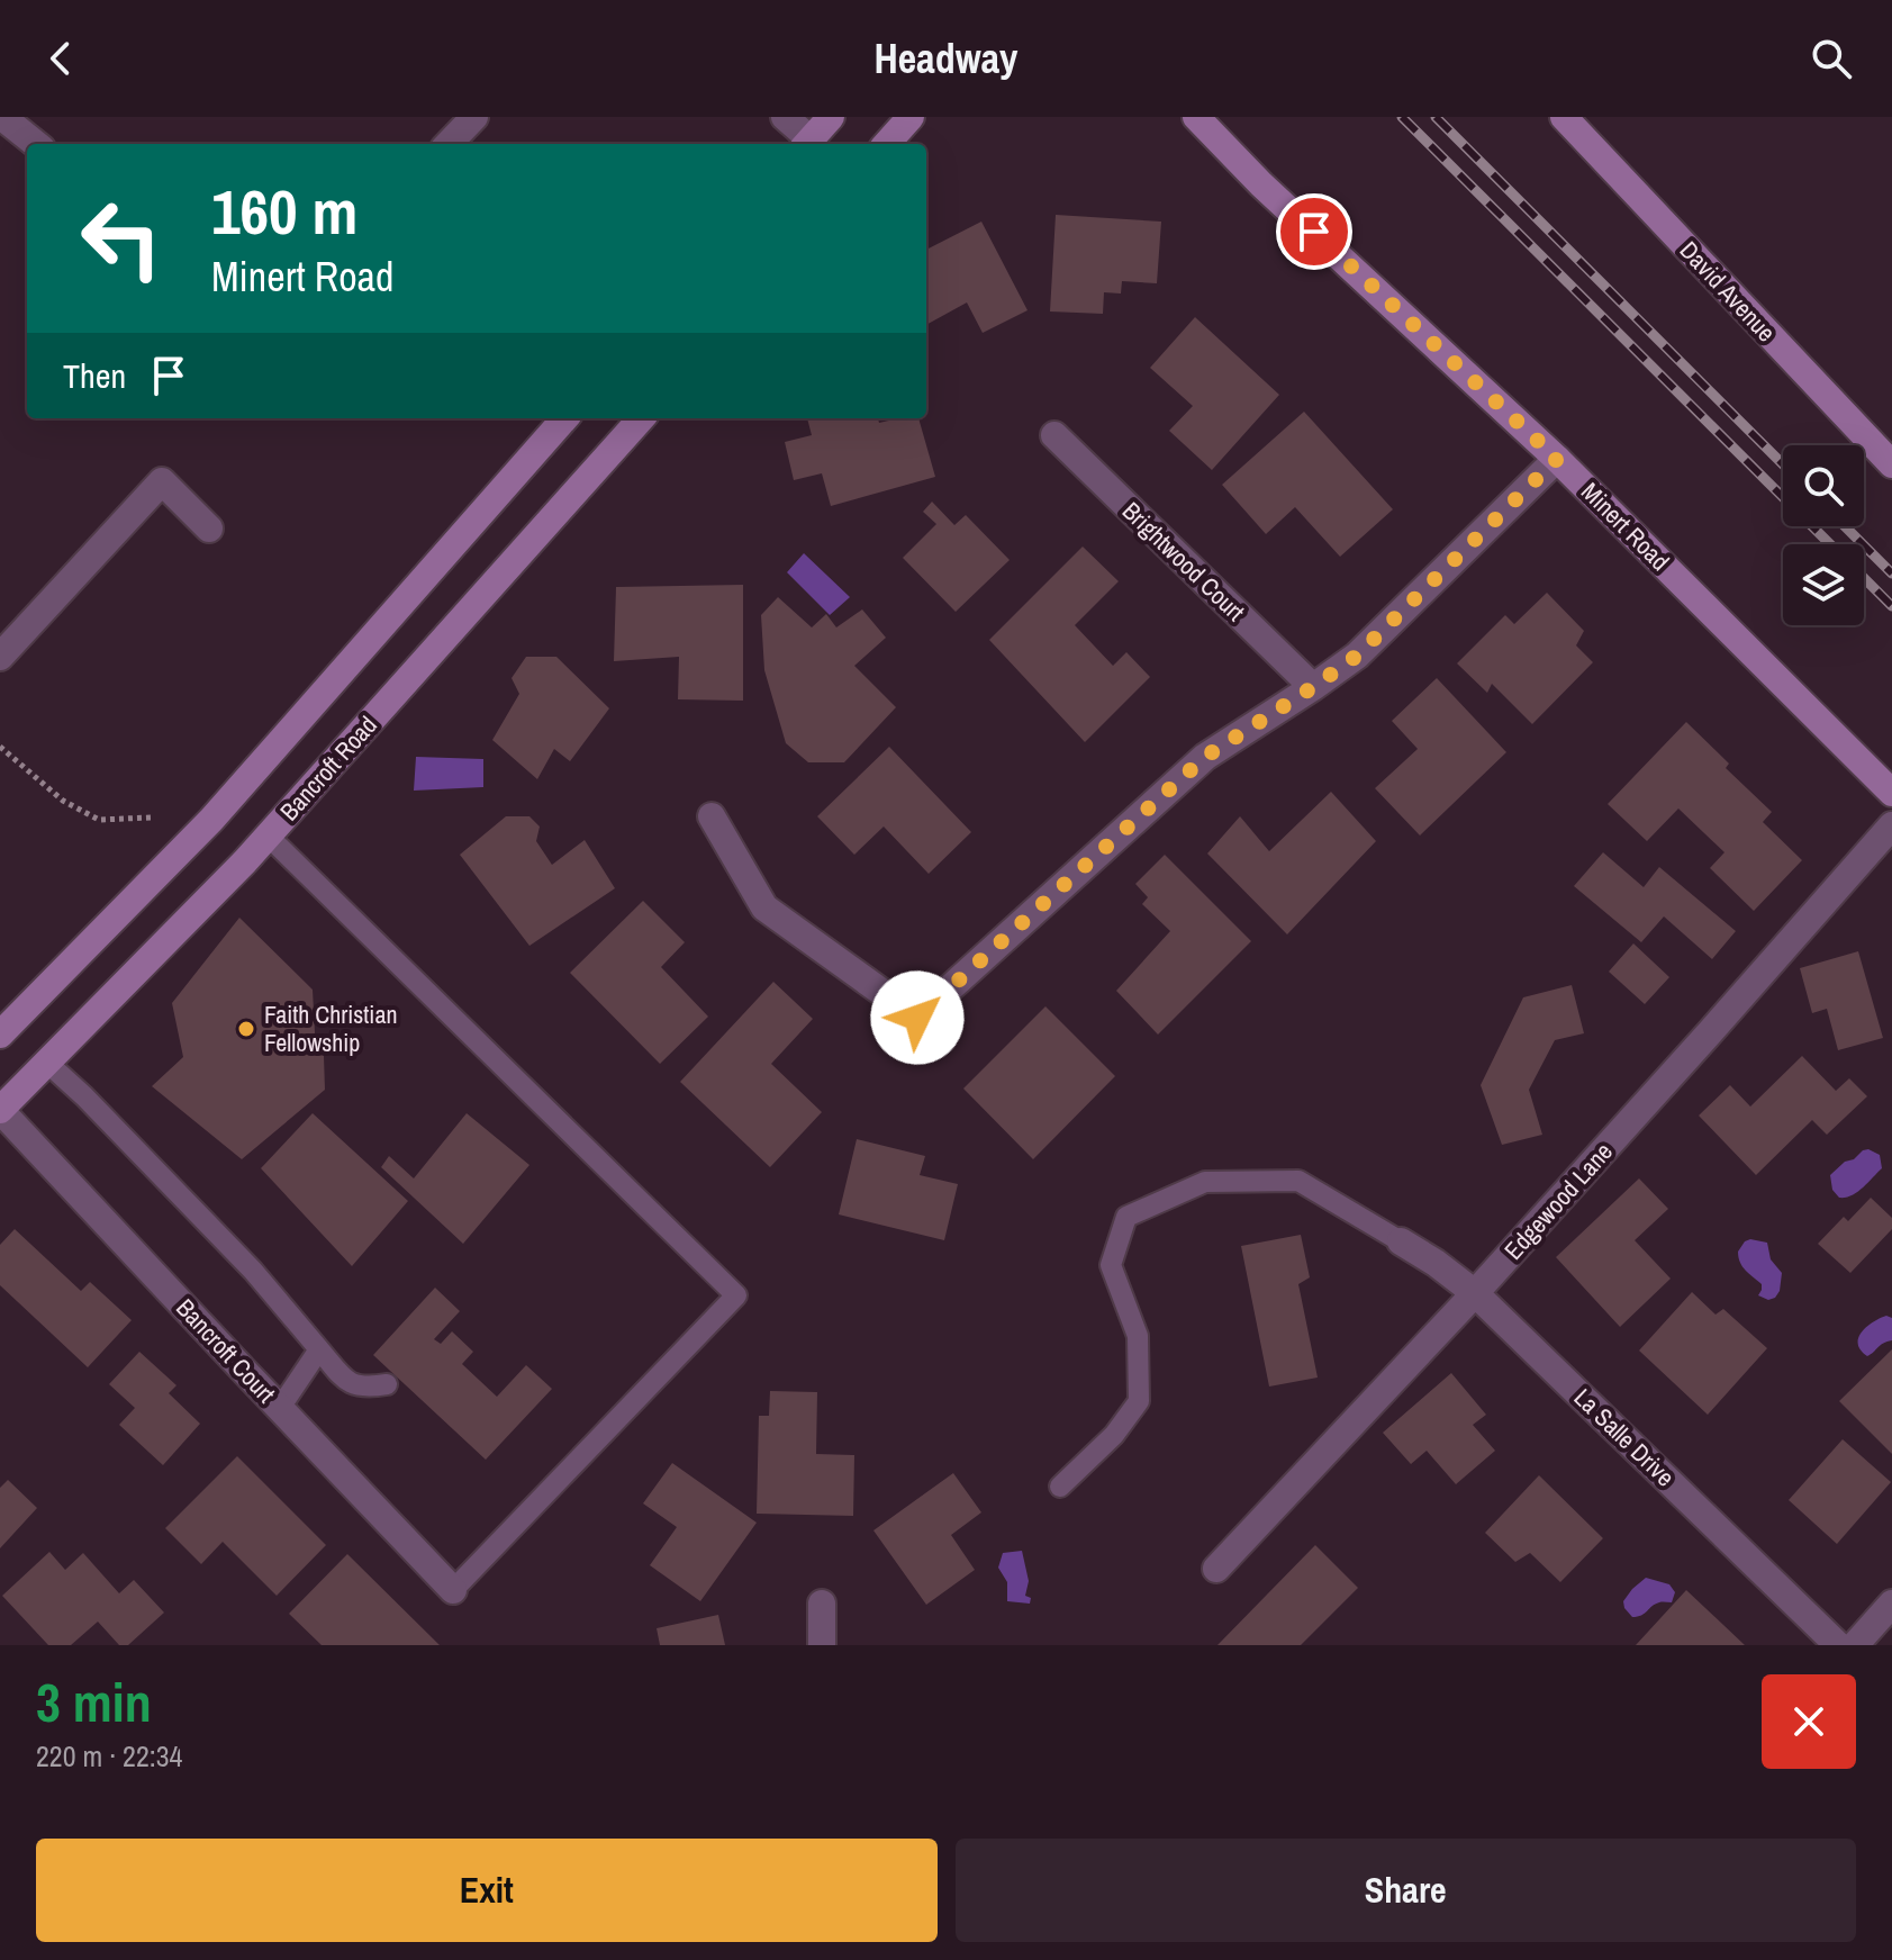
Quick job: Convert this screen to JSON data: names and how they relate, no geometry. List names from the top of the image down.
{
  "streets": {
    "street": [
      "David Avenue",
      "Minert Road",
      "Brightwood Court",
      "Bancroft Road",
      "Edgewood Lane",
      "Bancroft Court",
      "La Salle Drive"
    ]
  },
  "crossings": [
    ["Bancroft Road", "Bancroft Court"],
    ["Edgewood Lane", "La Salle Drive"]
  ],
  "places": ["Faith Christian Fellowship"],
  "page": {
    "header": "Headway",
    "turn": ["160 m", "Minert Road"],
    "then": "Then",
    "heading": ["3 min", "220 m · 22:34"],
    "buttons": ["Exit", "Share"]
  }
}
